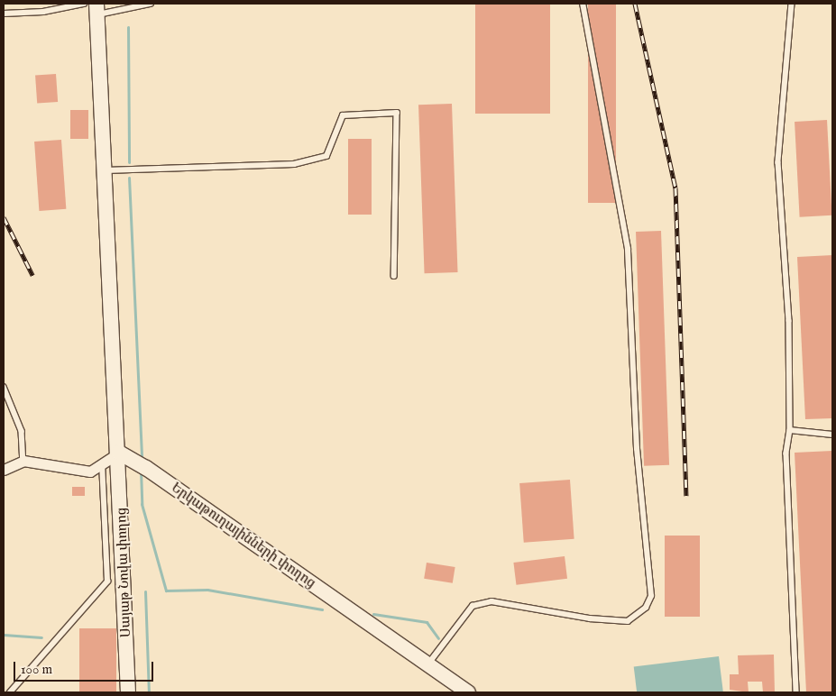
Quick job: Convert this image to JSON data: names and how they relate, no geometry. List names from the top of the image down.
{
  "streets": {
    "main road": ["Երկաթուղայինների փողոց", "Սայաթ Նովա փողոց"]
  },
  "crossings": [
    ["Երկաթուղայինների փողոց", "Սայաթ Նովա փողոց"]
  ],
  "scale_bar": "100 m"
}
